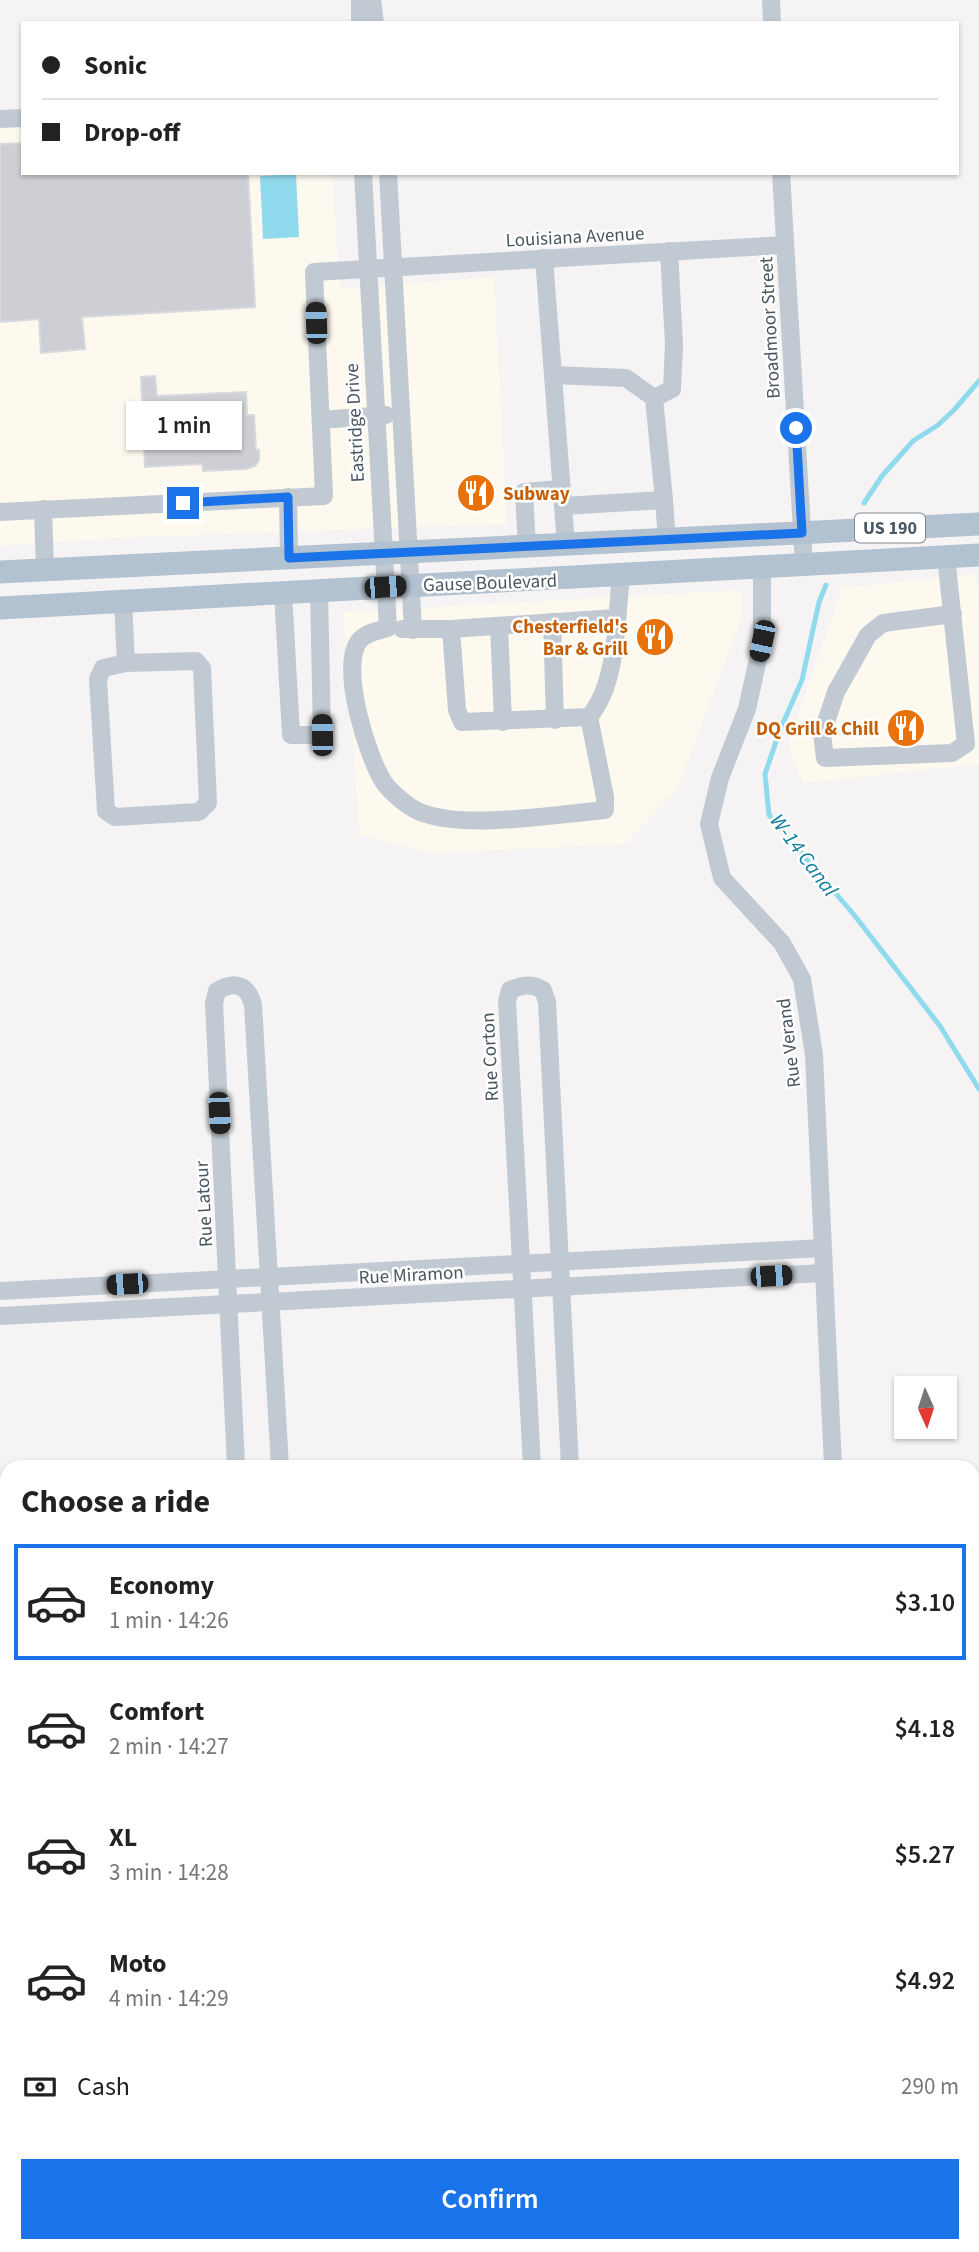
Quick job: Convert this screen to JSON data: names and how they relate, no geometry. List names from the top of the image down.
{
  "streets": {
    "main road": ["US 190", "Gause Boulevard"],
    "street": [
      "Louisiana Avenue",
      "Broadmoor Street",
      "Eastridge Drive",
      "Rue Verand",
      "Rue Corton",
      "Rue Latour",
      "Rue Miramon"
    ]
  },
  "crossings": [
    ["Louisiana Avenue", "Broadmoor Street"],
    ["Louisiana Avenue", "Eastridge Drive"],
    ["Broadmoor Street", "Gause Boulevard"],
    ["Eastridge Drive", "Gause Boulevard"],
    ["Gause Boulevard", "Rue Verand"],
    ["Rue Verand", "Rue Miramon"],
    ["Rue Corton", "Rue Miramon"],
    ["Rue Latour", "Rue Miramon"]
  ],
  "water": ["W-14 Canal"],
  "places": {
    "restaurant": ["Subway", "Chesterfield's Bar & Grill", "DQ Grill & Chill"]
  },
  "north": "bottom",
  "page": {
    "banner": ["Sonic", "Drop-off"],
    "bubble": "1 min",
    "heading": "Choose a ride",
    "list": [
      {
        "name": "Economy",
        "note": "1 min · 14:26",
        "value": "$3.10"
      },
      {
        "name": "Comfort",
        "note": "2 min · 14:27",
        "value": "$4.18"
      },
      {
        "name": "XL",
        "note": "3 min · 14:28",
        "value": "$5.27"
      },
      {
        "name": "Moto",
        "note": "4 min · 14:29",
        "value": "$4.92"
      }
    ],
    "pay": ["Cash", "290 m"],
    "buttons": "Confirm"
  }
}
